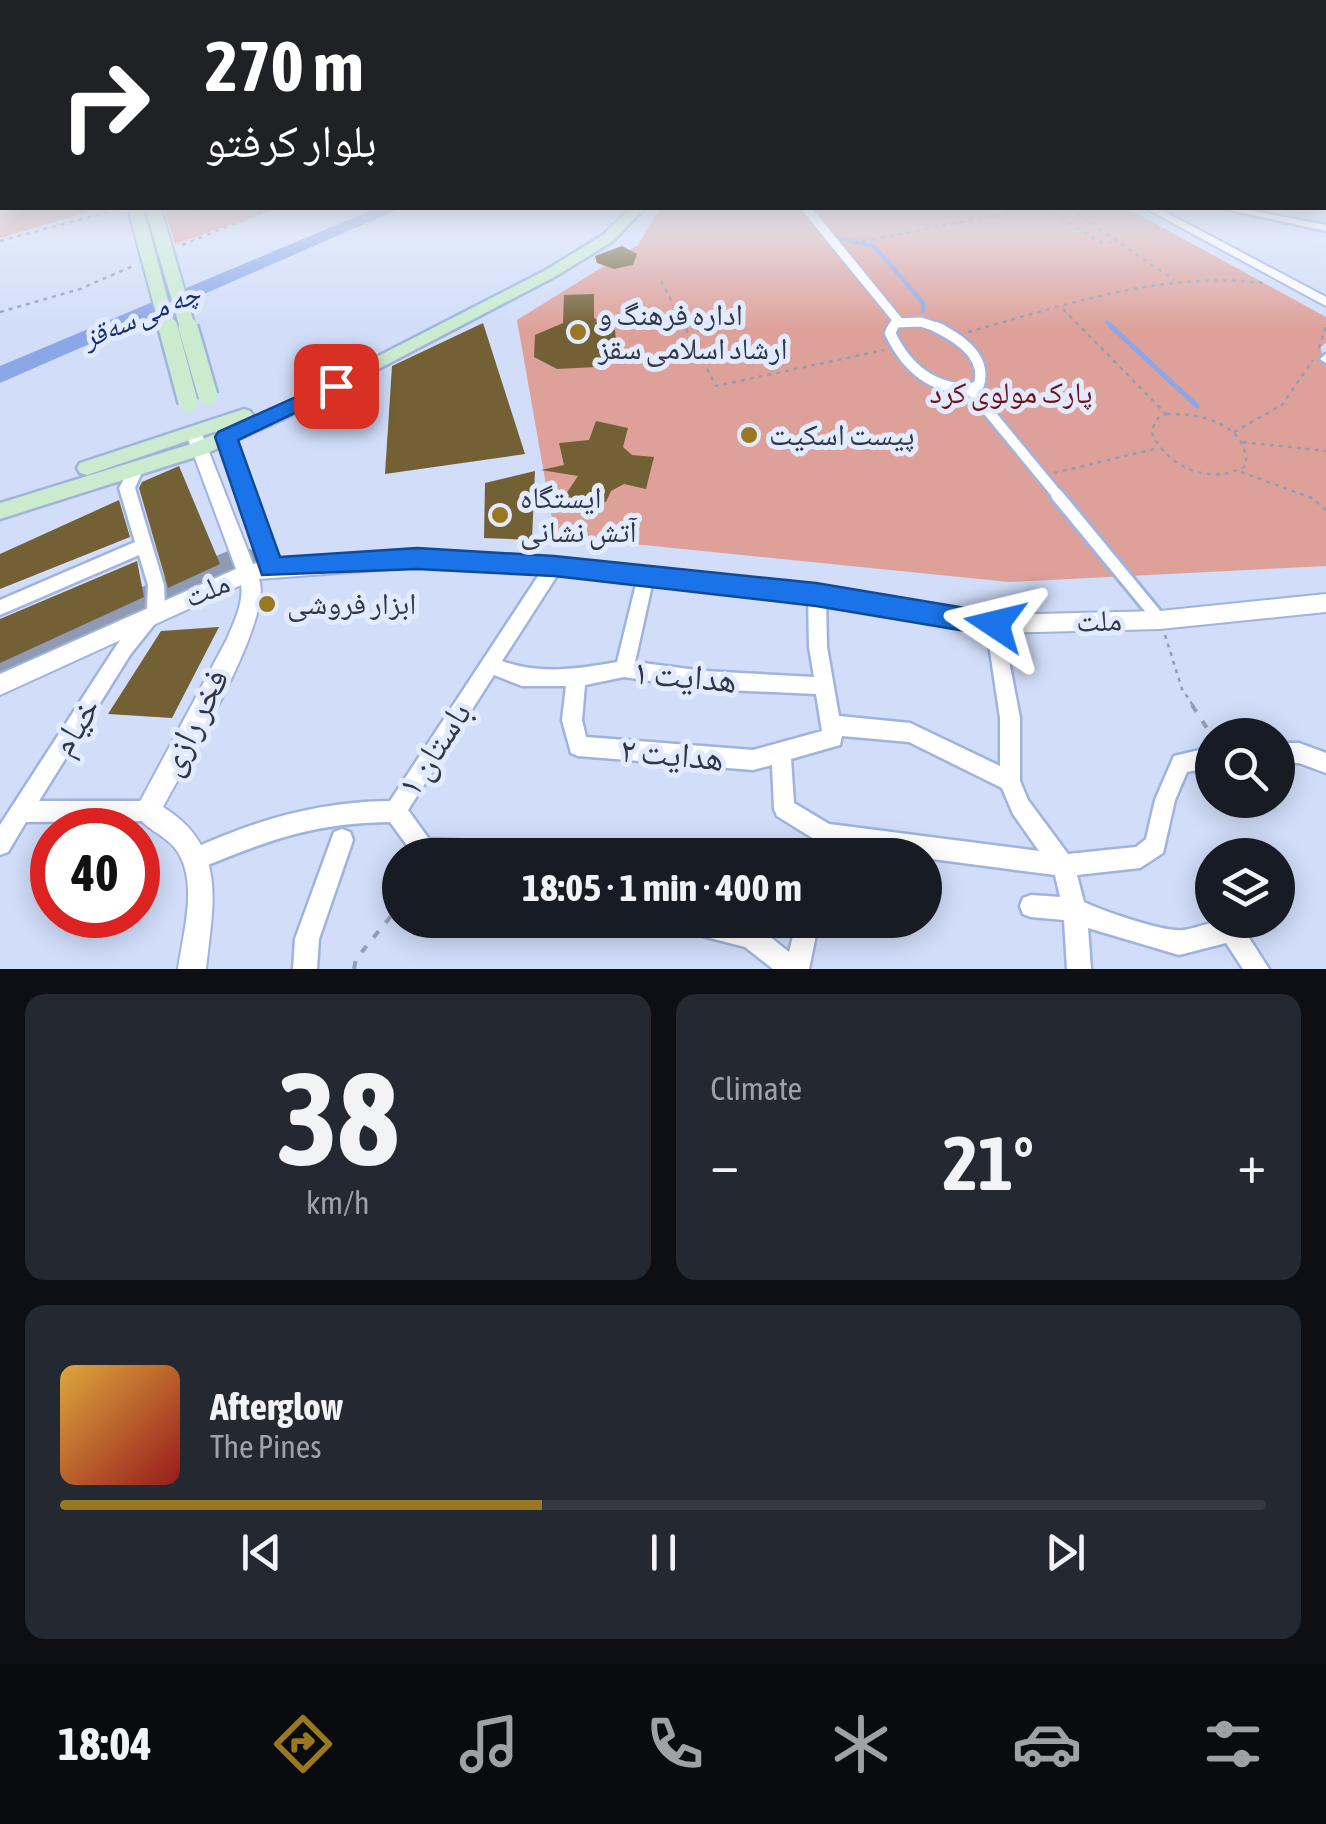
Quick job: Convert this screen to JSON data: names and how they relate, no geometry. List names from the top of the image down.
{
  "streets": {
    "street": [
      "ملت",
      "هدایت ۱",
      "فخر رازی",
      "خیام",
      "باستان ۱",
      "هدایت ۲"
    ]
  },
  "crossings": [
    ["ملت", "فخر رازی"],
    ["ملت", "خیام"],
    ["ملت", "باستان ۱"],
    ["هدایت ۱", "باستان ۱"],
    ["هدایت ۱", "هدایت ۲"],
    ["فخر رازی", "باستان ۱"]
  ],
  "water": ["چە می سەقز"],
  "parks": ["پارک مولوی کرد"],
  "places": [
    "اداره فرهنگ و ارشاد اسلامی سقز",
    "پیست اسکیت",
    "ایستگاه آتش نشانی",
    "ابزار فروشی"
  ],
  "page": {
    "turn": ["270 m", "بلوار کرفتو"],
    "limit": "40",
    "trip": "18:05 · 1 min · 400 m",
    "tile": [
      ["38", "km/h"],
      "Climate"
    ],
    "heat": ["−", "21°", "+"],
    "song": ["Afterglow", "The Pines"],
    "tabs": "18:04"
  }
}
